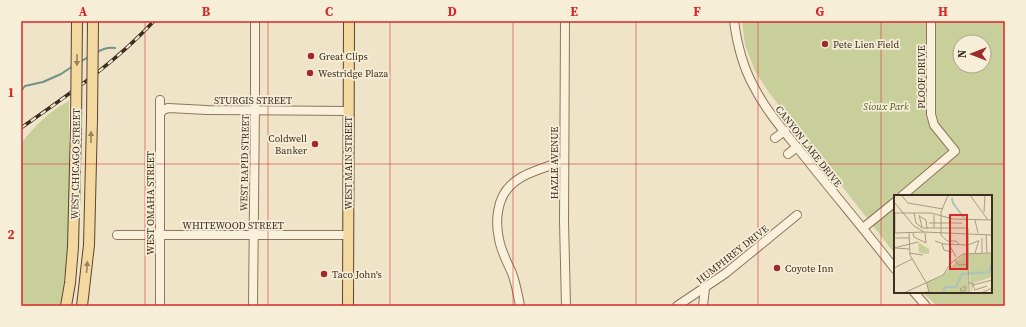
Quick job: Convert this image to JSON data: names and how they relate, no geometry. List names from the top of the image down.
{
  "streets": {
    "main road": ["WEST MAIN STREET", "WEST CHICAGO STREET"],
    "street": [
      "PLOOF DRIVE",
      "STURGIS STREET",
      "CANYON LAKE DRIVE",
      "WEST RAPID STREET",
      "HAZLE AVENUE",
      "WEST OMAHA STREET",
      "WHITEWOOD STREET",
      "HUMPHREY DRIVE"
    ]
  },
  "crossings": [
    ["STURGIS STREET", "WEST RAPID STREET"],
    ["STURGIS STREET", "WEST MAIN STREET"],
    ["STURGIS STREET", "WEST OMAHA STREET"],
    ["WEST RAPID STREET", "WHITEWOOD STREET"],
    ["WEST MAIN STREET", "WHITEWOOD STREET"],
    ["WEST OMAHA STREET", "WHITEWOOD STREET"]
  ],
  "parks": ["Sioux Park"],
  "places": [
    "Pete Lien Field",
    "Great Clips",
    "Westridge Plaza",
    "Coldwell Banker",
    "Coyote Inn",
    "Taco John's"
  ],
  "north": "left",
  "grid": {
    "columns": [
      "A",
      "B",
      "C",
      "D",
      "E",
      "F",
      "G",
      "H"
    ],
    "rows": ["1", "2"]
  }
}
